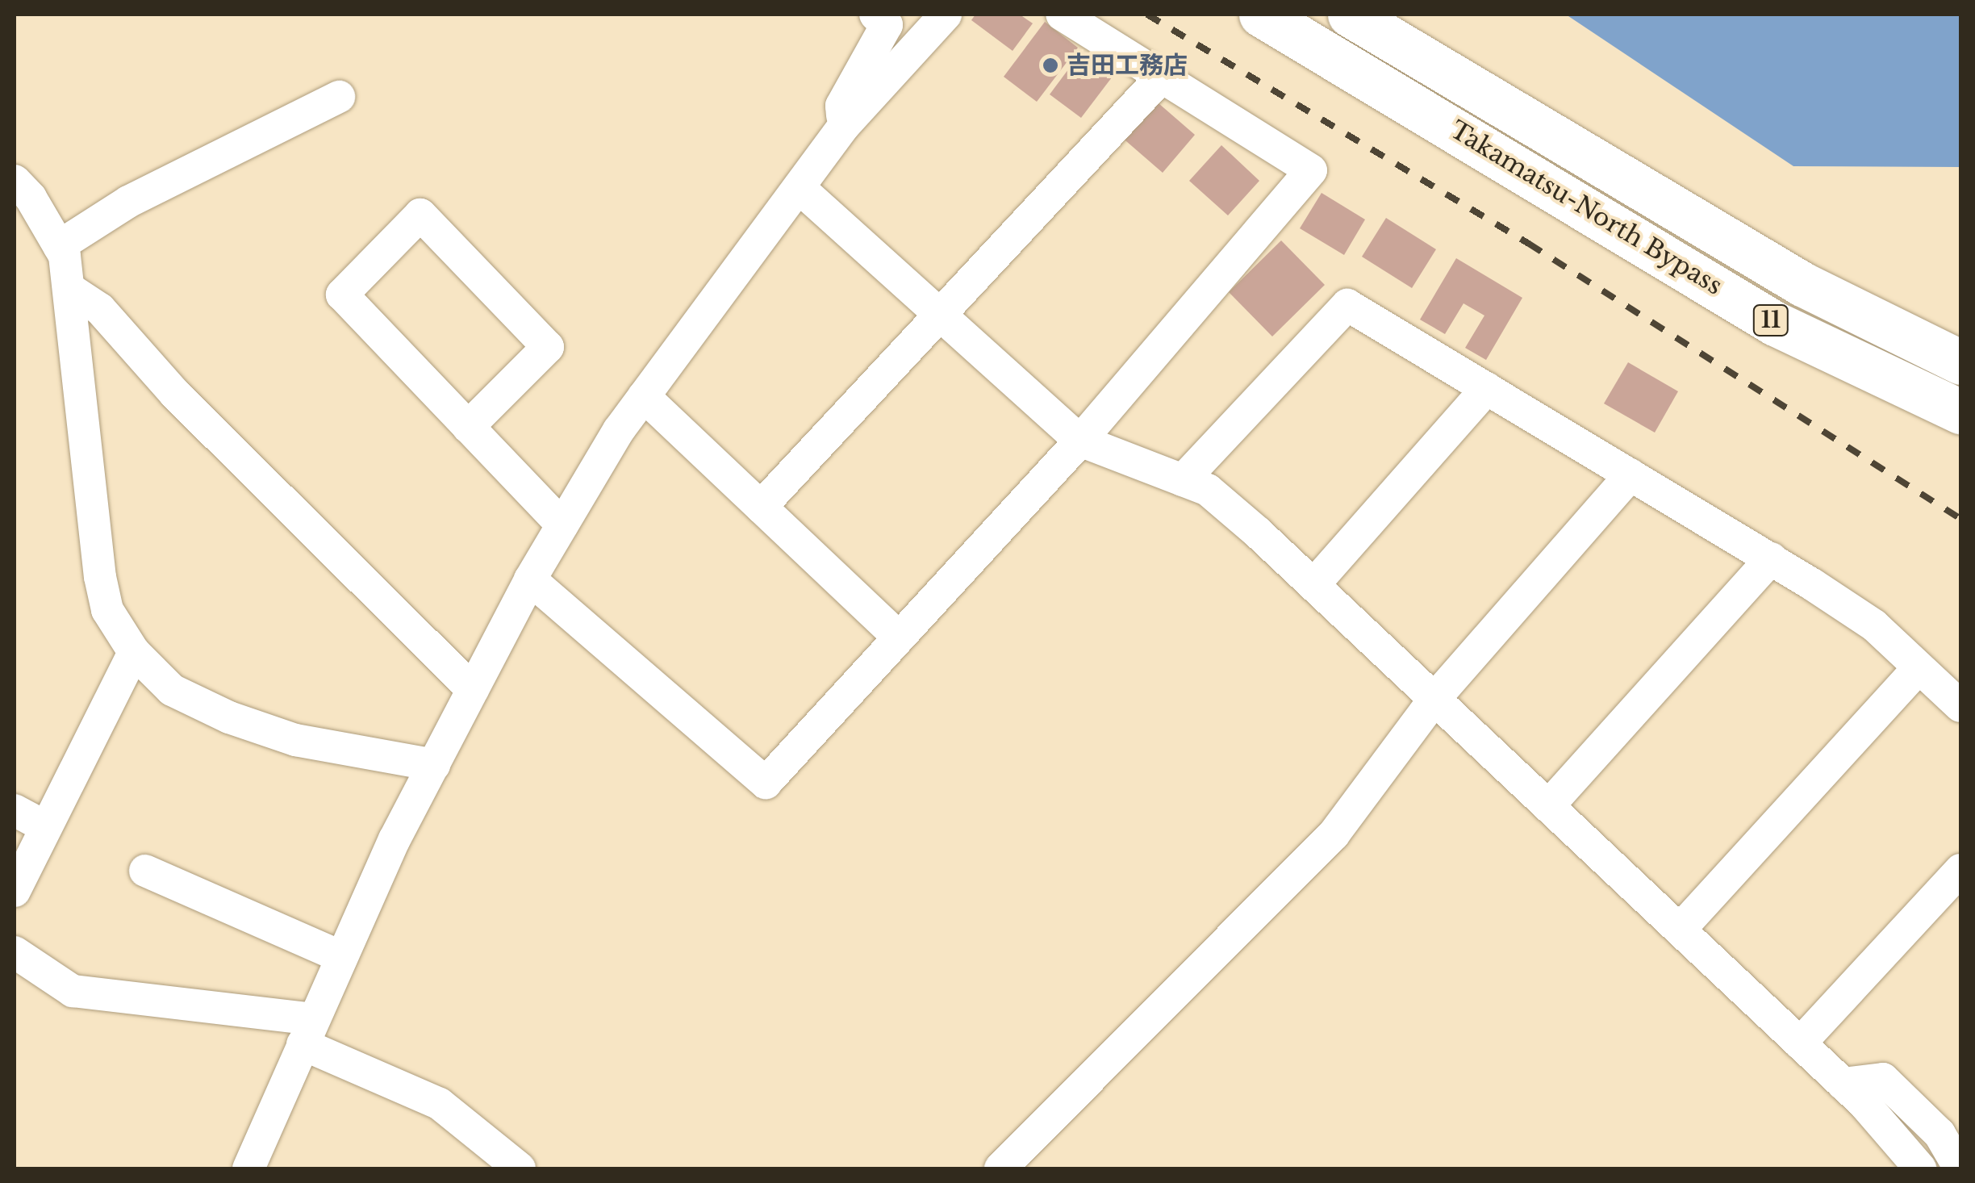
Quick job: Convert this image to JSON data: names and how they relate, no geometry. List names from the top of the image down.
{
  "streets": {
    "highway": ["Takamatsu-North Bypass", "11"]
  },
  "places": ["吉田工務店"]
}
